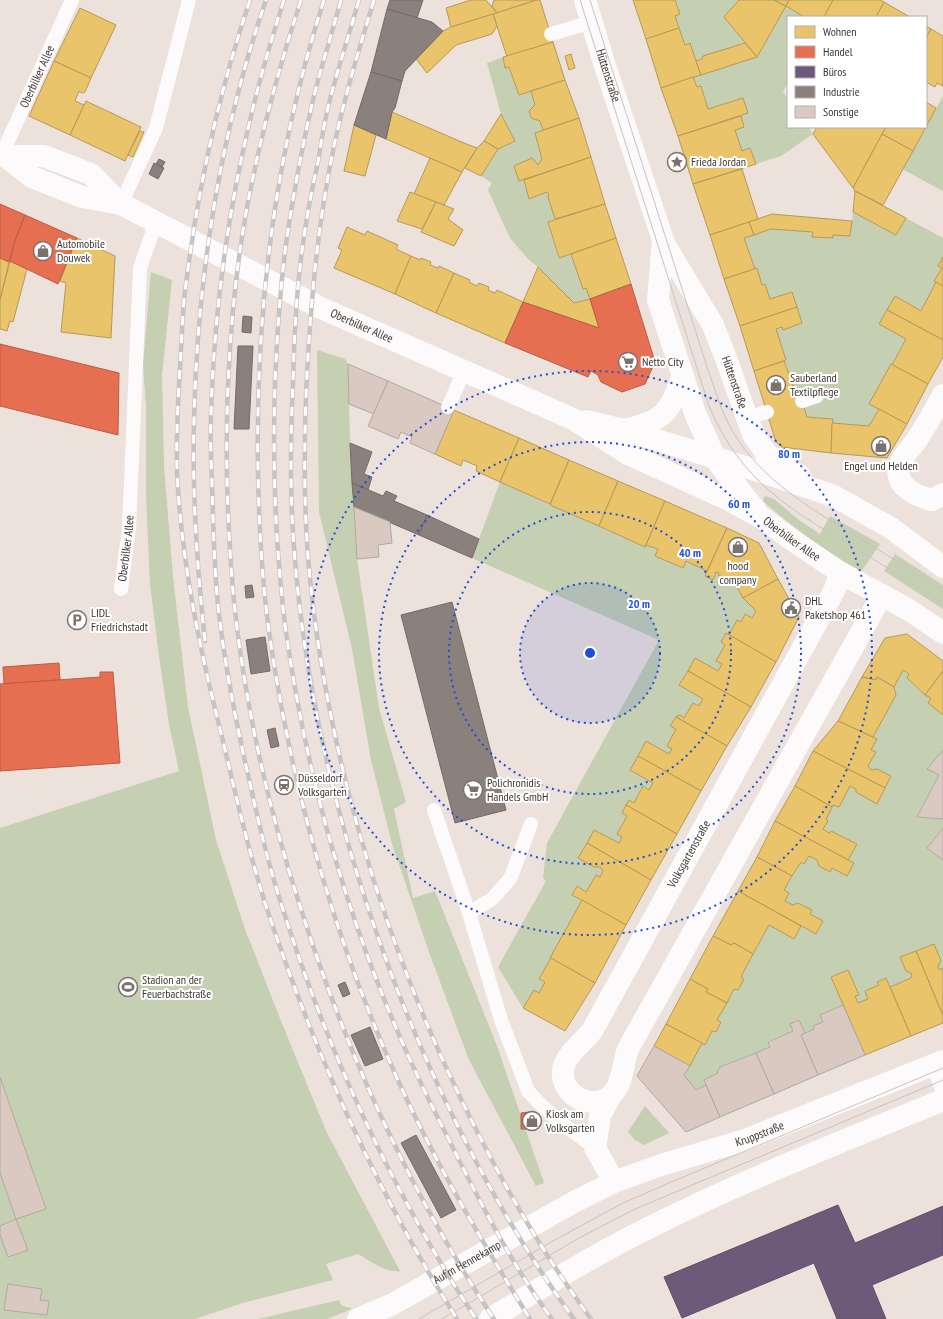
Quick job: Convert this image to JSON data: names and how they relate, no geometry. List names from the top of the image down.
{
  "streets": {
    "main road": [
      "Hüttenstraße",
      "Oberbilker Allee",
      "Volksgartenstraße",
      "Kruppstraße",
      "Auf'm Hennekamp"
    ]
  },
  "crossings": [
    ["Hüttenstraße", "Oberbilker Allee"],
    ["Oberbilker Allee", "Volksgartenstraße"],
    ["Kruppstraße", "Auf'm Hennekamp"]
  ],
  "places": {
    "place": ["Frieda Jordan"],
    "shop": [
      "Automobile Douwek",
      "Sauberland Textilpflege",
      "Engel und Helden",
      "hood company",
      "Kiosk am Volksgarten"
    ],
    "supermarket": ["Netto City", "Polichronidis Handels GmbH"],
    "public building": ["DHL Paketshop 461"],
    "parking": ["LIDL Friedrichstadt"],
    "station": ["Düsseldorf Volksgarten"],
    "sports": ["Stadion an der Feuerbachstraße"]
  },
  "legend": [
    "Wohnen",
    "Handel",
    "Büros",
    "Industrie",
    "Sonstige"
  ],
  "rings": [
    "80 m",
    "60 m",
    "40 m",
    "20 m"
  ]
}
